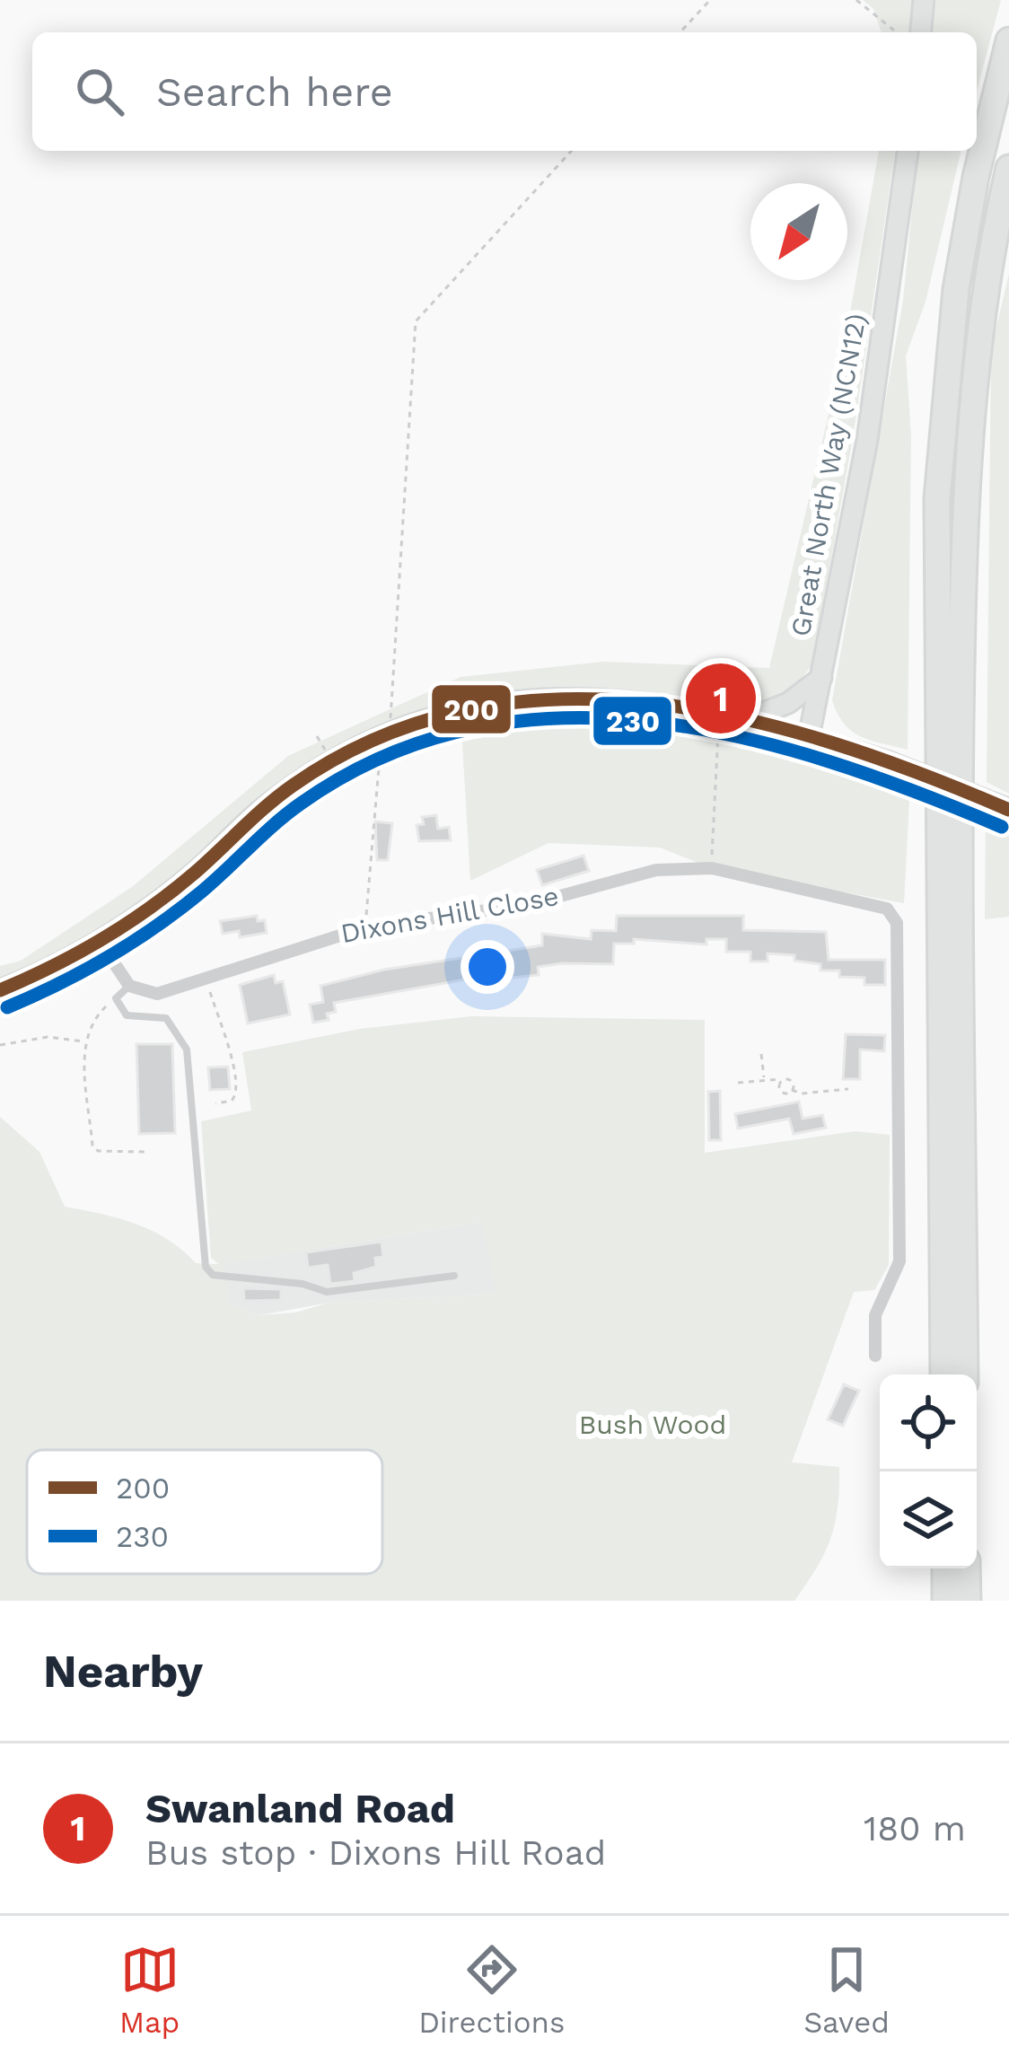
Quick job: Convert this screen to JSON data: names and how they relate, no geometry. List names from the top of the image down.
{
  "streets": {
    "street": ["Dixons Hill Close"]
  },
  "parks": ["Bush Wood"],
  "lines": ["transit line 200", "transit line 230"],
  "legend": ["200", "230"],
  "north": "bottom left",
  "page": {
    "search": "Search here",
    "pins": "1",
    "heading": "Nearby",
    "list": [
      {
        "mark": "1",
        "name": "Swanland Road",
        "note": "Bus stop · Dixons Hill Road",
        "value": "180 m"
      }
    ],
    "nav": ["Map", "Directions", "Saved"]
  }
}
